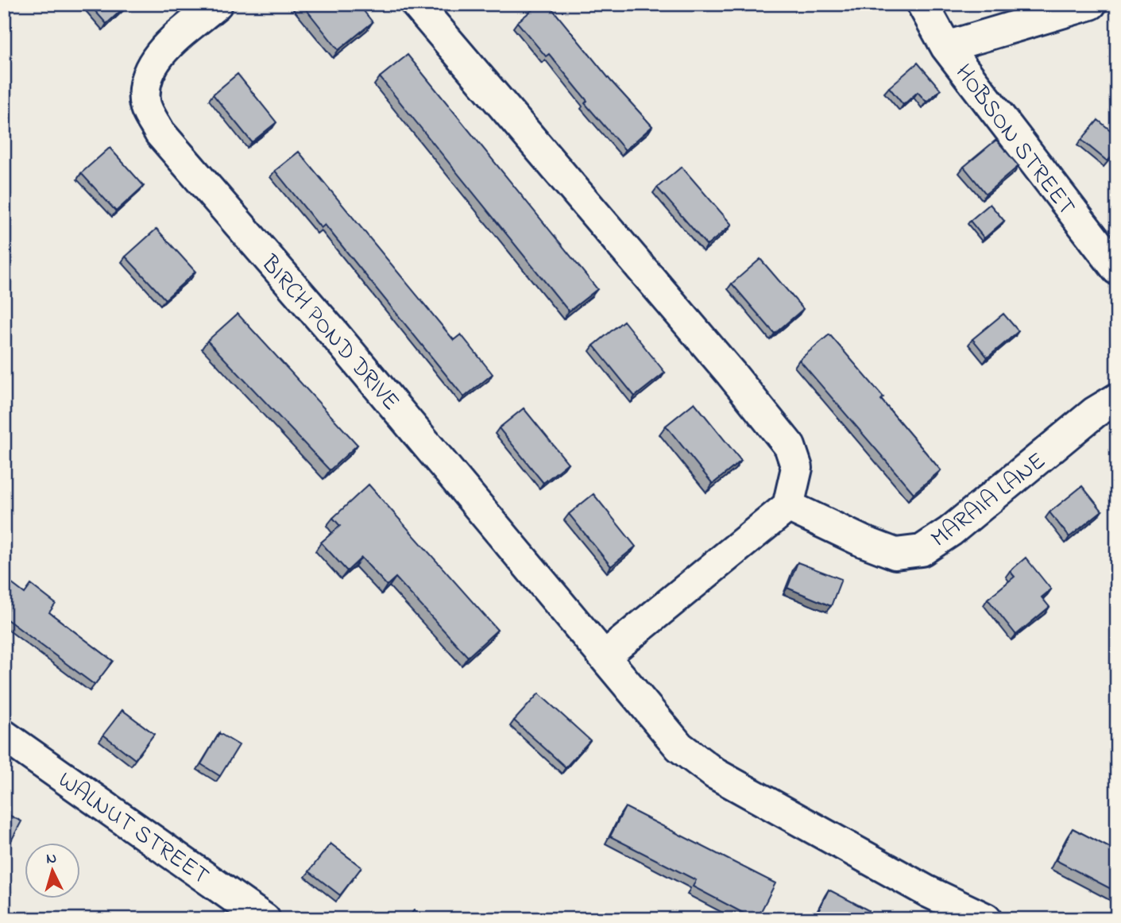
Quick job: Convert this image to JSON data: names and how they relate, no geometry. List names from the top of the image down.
{
  "streets": {
    "street": [
      "HOBSON STREET",
      "BIRCH POND DRIVE",
      "MARAIA LANE",
      "WALNUT STREET"
    ]
  },
  "north": "top"
}
